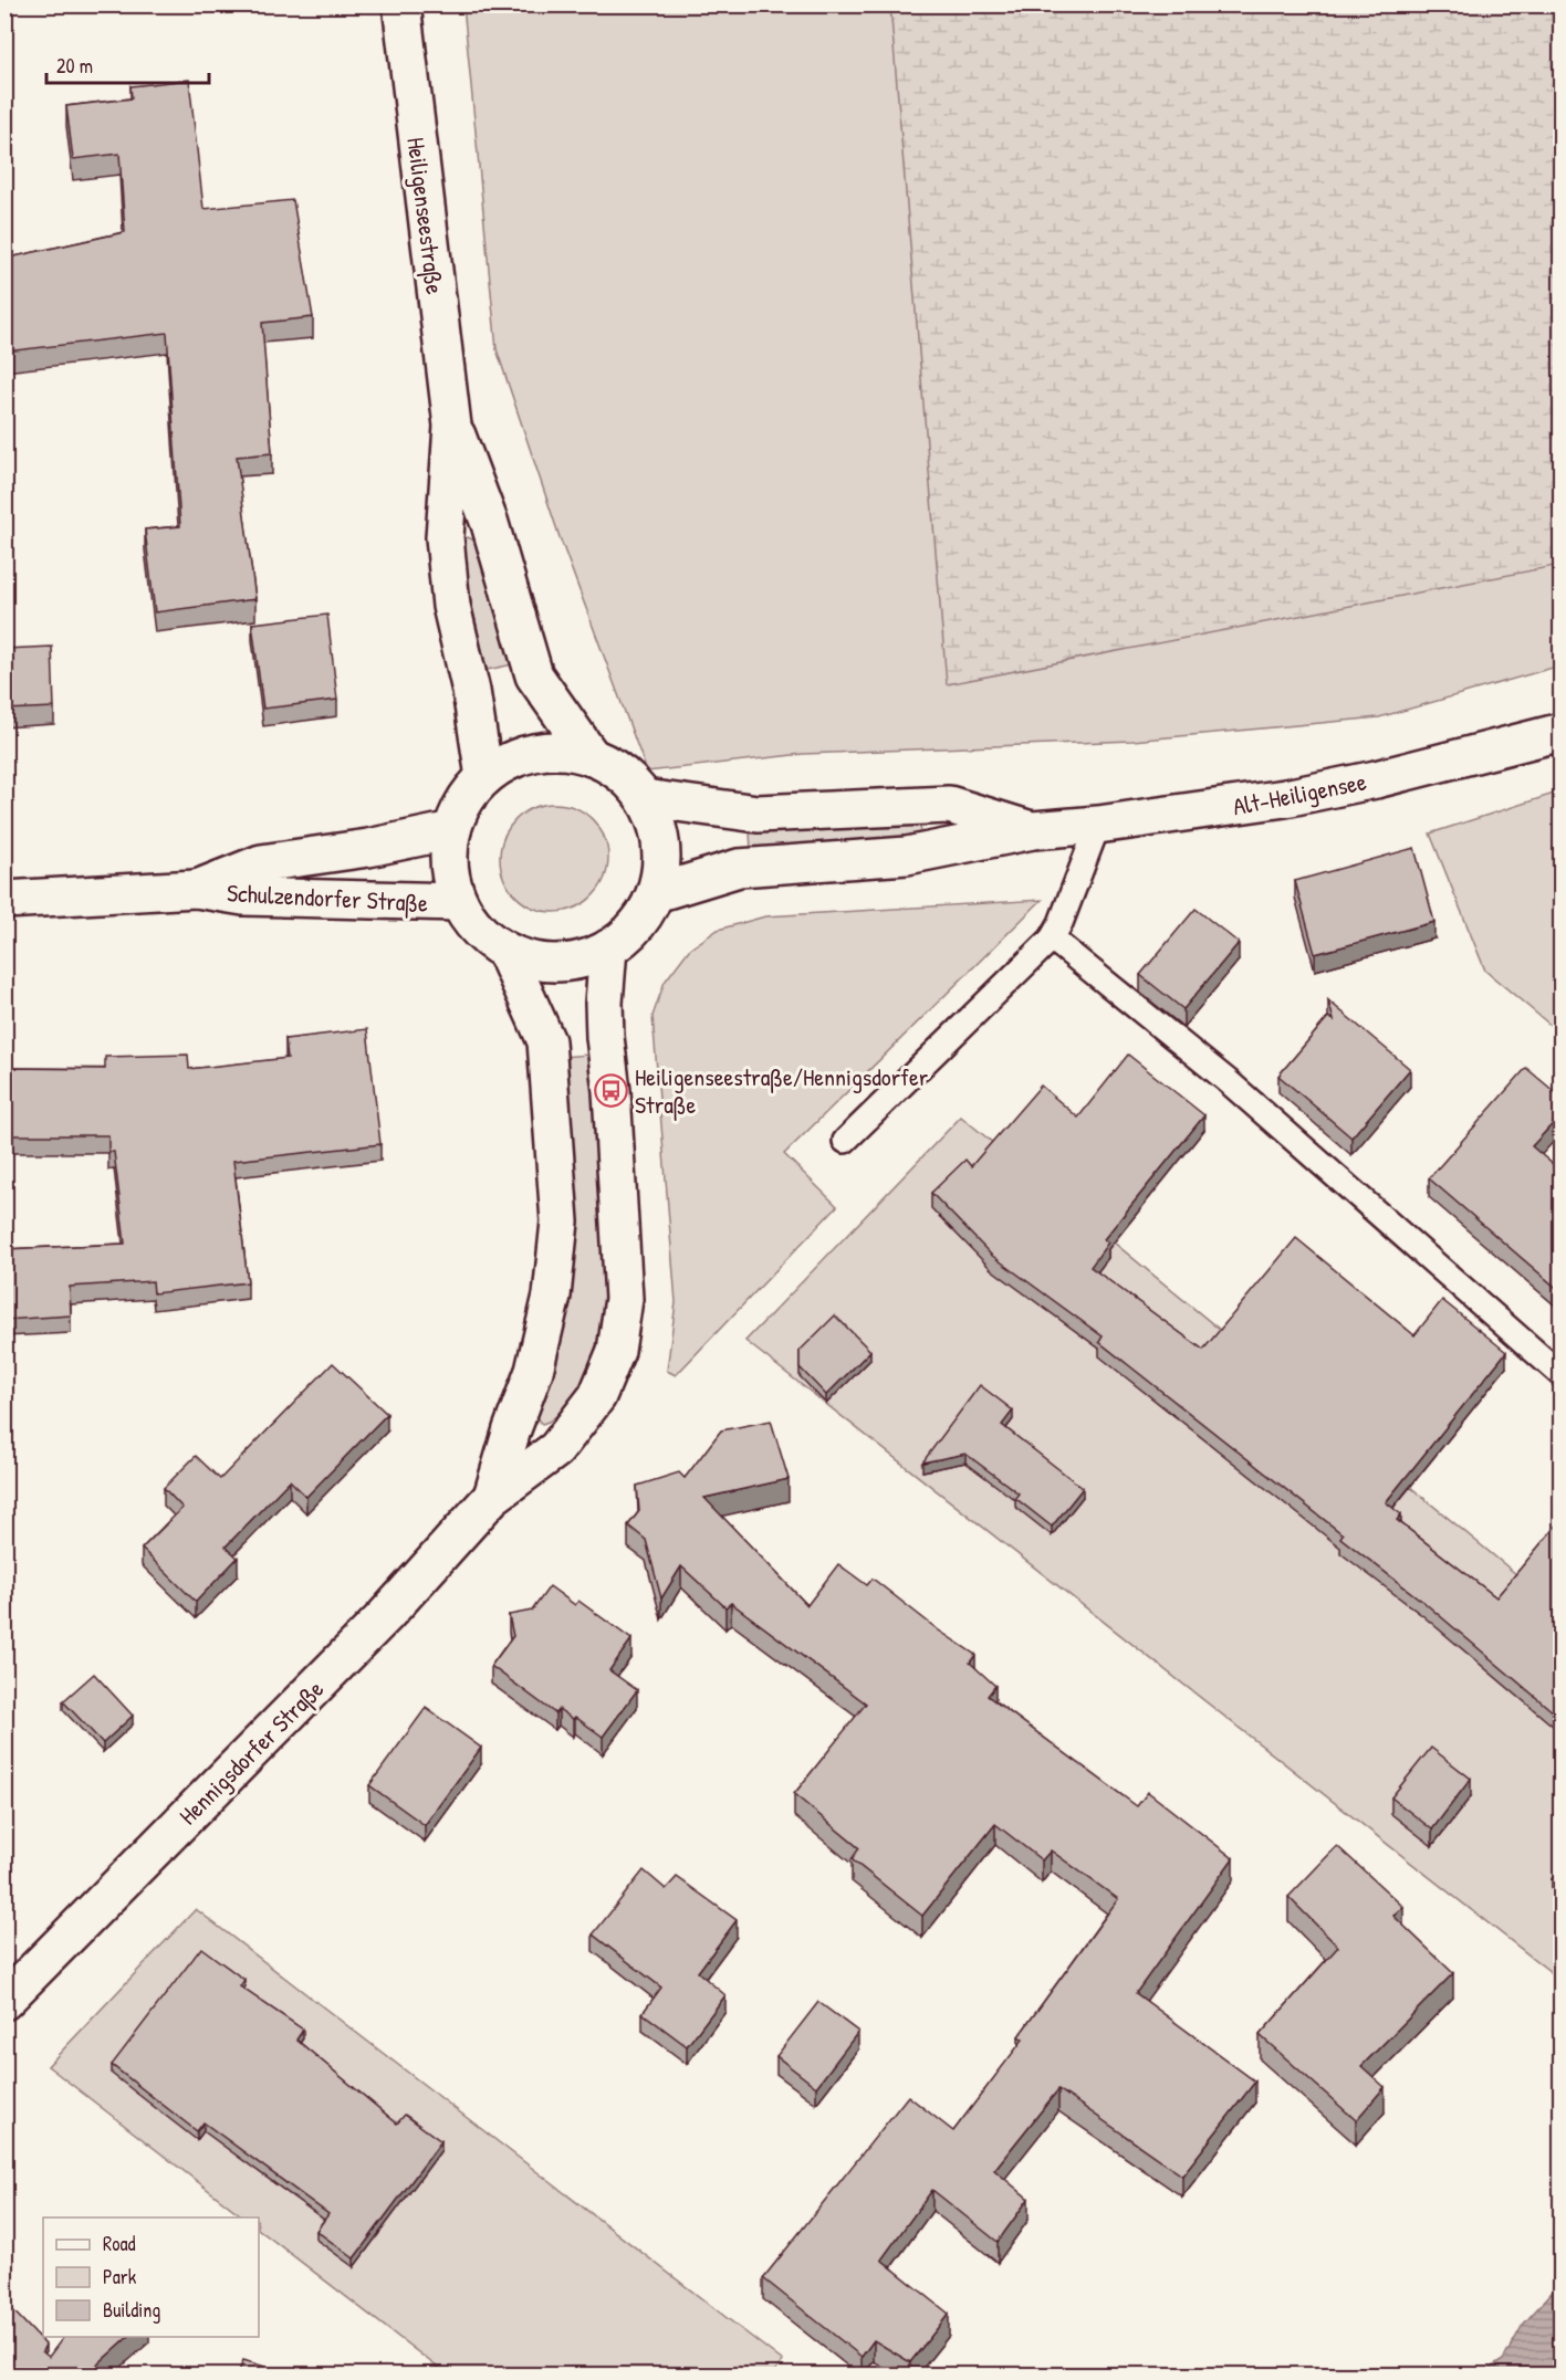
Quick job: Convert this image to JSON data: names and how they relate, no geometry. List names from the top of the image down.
{
  "streets": {
    "main road": [
      "Heiligenseestraße",
      "Alt-Heiligensee",
      "Schulzendorfer Straße",
      "Hennigsdorfer Straße"
    ]
  },
  "crossings": [
    ["Heiligenseestraße", "Alt-Heiligensee"],
    ["Heiligenseestraße", "Schulzendorfer Straße"],
    ["Heiligenseestraße", "Hennigsdorfer Straße"],
    ["Alt-Heiligensee", "Schulzendorfer Straße"],
    ["Alt-Heiligensee", "Hennigsdorfer Straße"],
    ["Schulzendorfer Straße", "Hennigsdorfer Straße"]
  ],
  "places": {
    "bus stop": ["Heiligenseestraße/Hennigsdorfer Straße"]
  },
  "legend": ["Road", "Park", "Building"],
  "scale_bar": "20 m"
}
